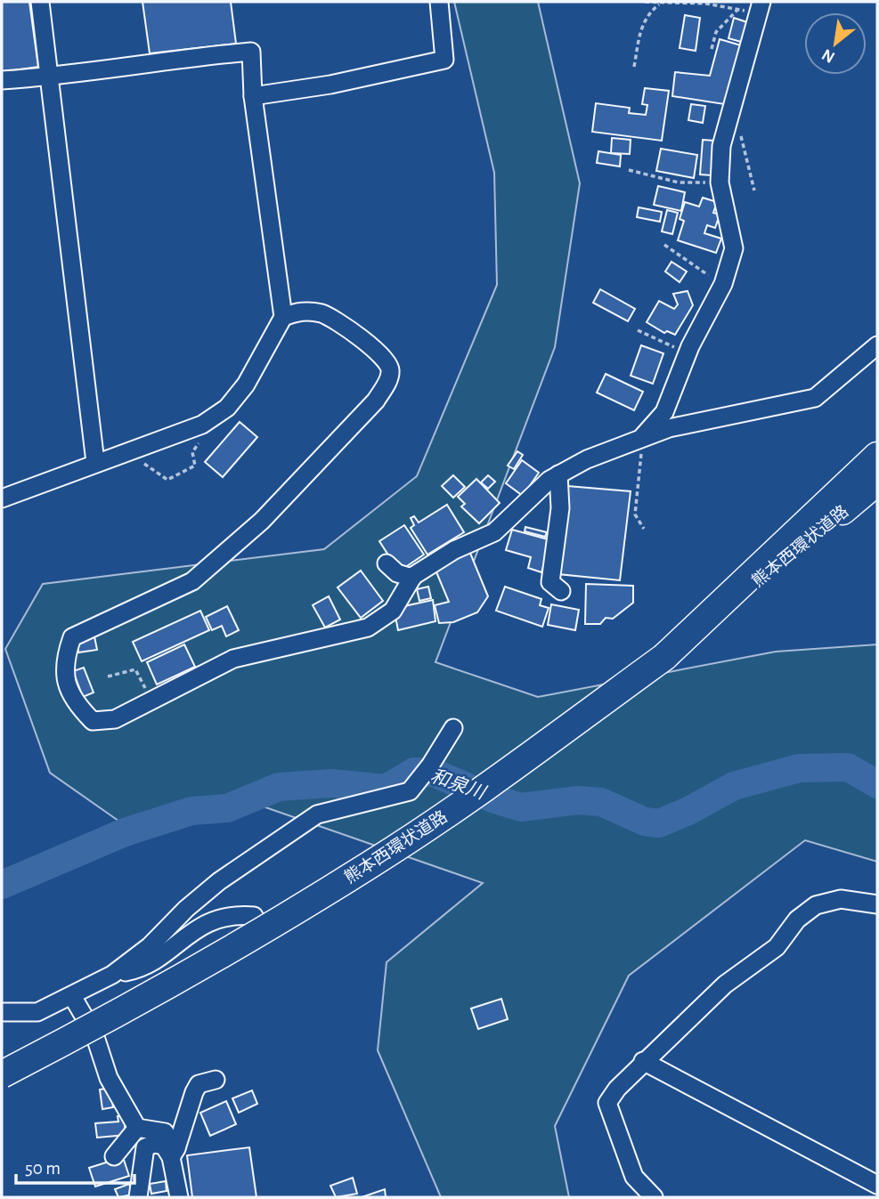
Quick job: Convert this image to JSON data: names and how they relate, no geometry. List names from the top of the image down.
{
  "streets": {
    "highway": ["熊本西環状道路"]
  },
  "water": ["和泉川"],
  "scale_bar": "50 m",
  "north": "bottom left"
}
